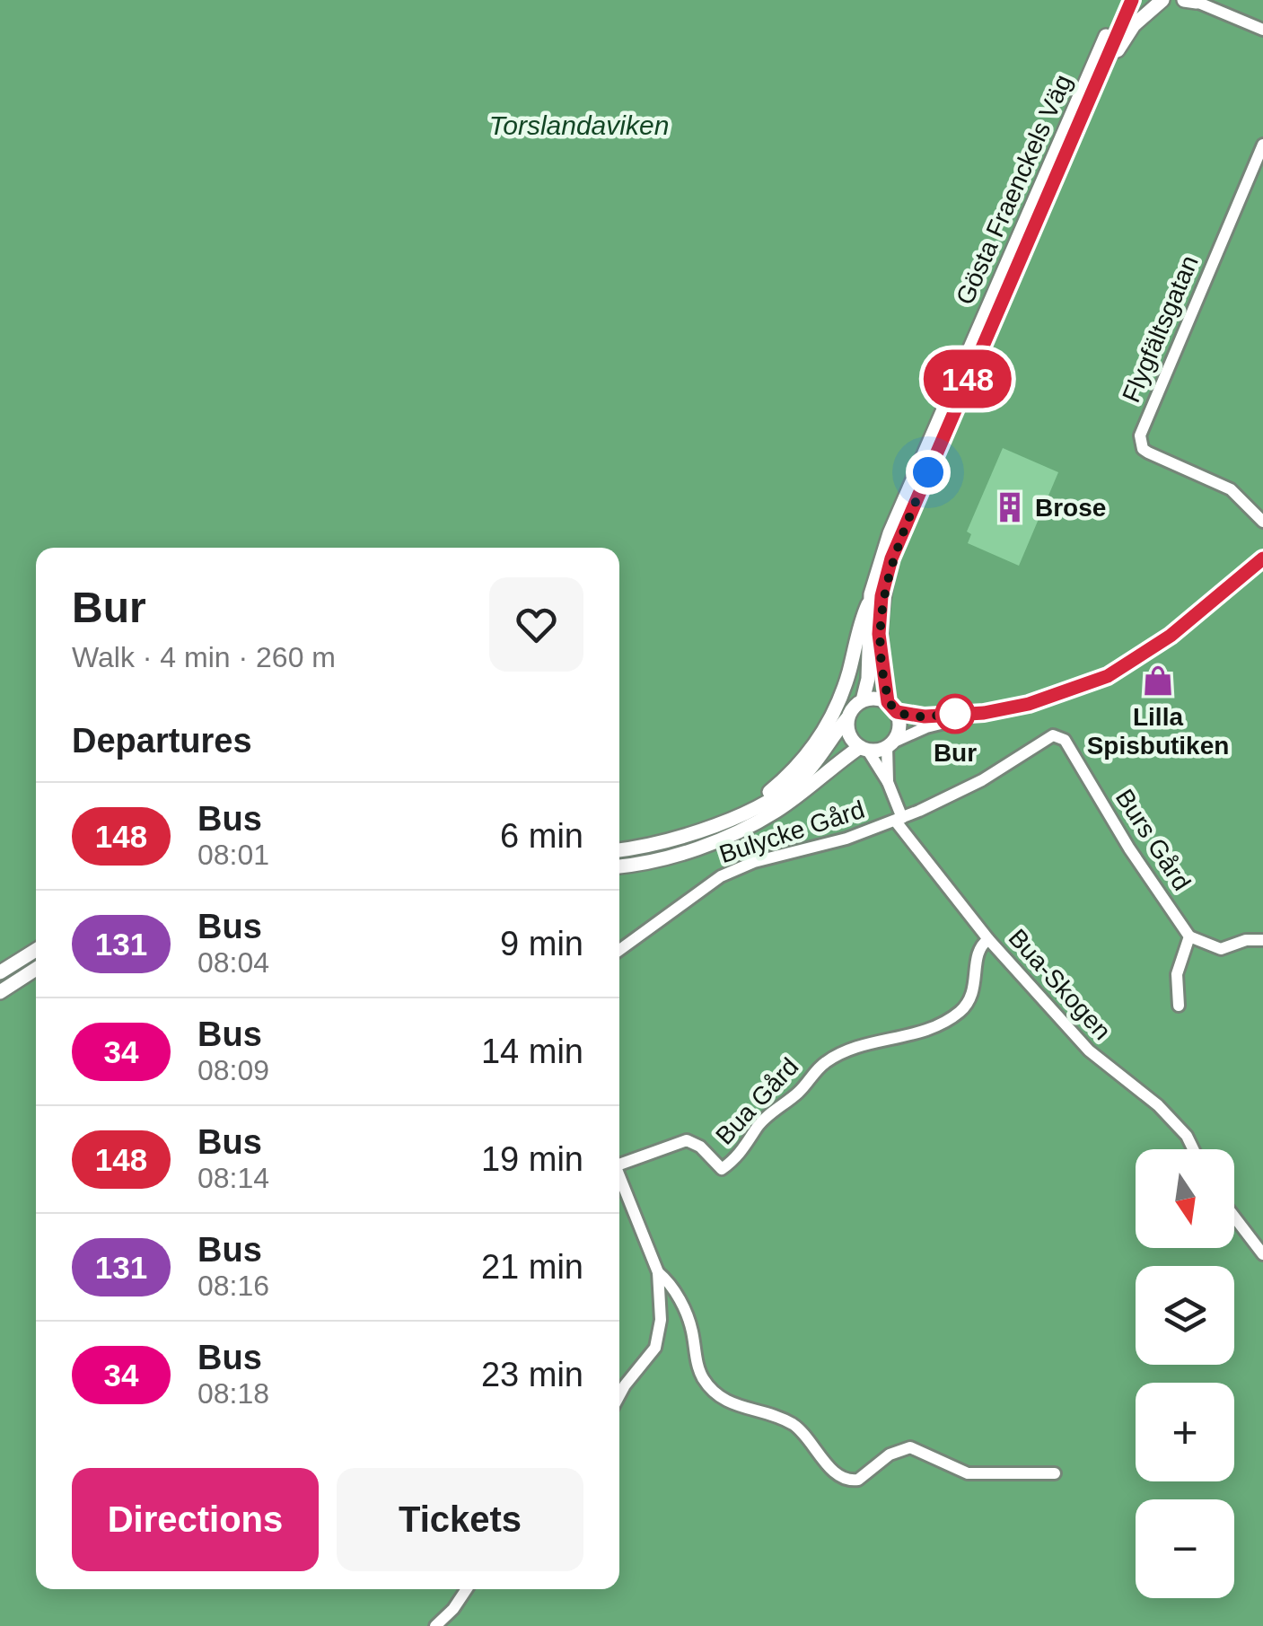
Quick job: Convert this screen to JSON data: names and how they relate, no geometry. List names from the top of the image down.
{
  "streets": {
    "main road": ["Gösta Fraenckels Väg"],
    "street": [
      "Flygfältsgatan",
      "Bulycke Gård",
      "Burs Gård",
      "Bua-Skogen",
      "Bua Gård"
    ]
  },
  "crossings": [
    ["Bulycke Gård", "Burs Gård"],
    ["Bulycke Gård", "Bua-Skogen"],
    ["Burs Gård", "Bua-Skogen"],
    ["Bua-Skogen", "Bua Gård"]
  ],
  "water": ["Torslandaviken"],
  "places": {
    "building": ["Brose"],
    "shop": ["Lilla Spisbutiken"],
    "other": ["Bur"]
  },
  "lines": ["bus line 148"],
  "north": "bottom",
  "page": {
    "on_map": "148",
    "heading": [
      ["Bur", "Walk · 4 min · 260 m"],
      "Departures"
    ],
    "list": [
      {
        "mark": "148",
        "name": "Bus",
        "note": "08:01",
        "value": "6 min"
      },
      {
        "mark": "131",
        "name": "Bus",
        "note": "08:04",
        "value": "9 min"
      },
      {
        "mark": "34",
        "name": "Bus",
        "note": "08:09",
        "value": "14 min"
      },
      {
        "mark": "148",
        "name": "Bus",
        "note": "08:14",
        "value": "19 min"
      },
      {
        "mark": "131",
        "name": "Bus",
        "note": "08:16",
        "value": "21 min"
      },
      {
        "mark": "34",
        "name": "Bus",
        "note": "08:18",
        "value": "23 min"
      }
    ],
    "map_buttons": ["+", "−"],
    "buttons": ["Directions", "Tickets"]
  }
}
